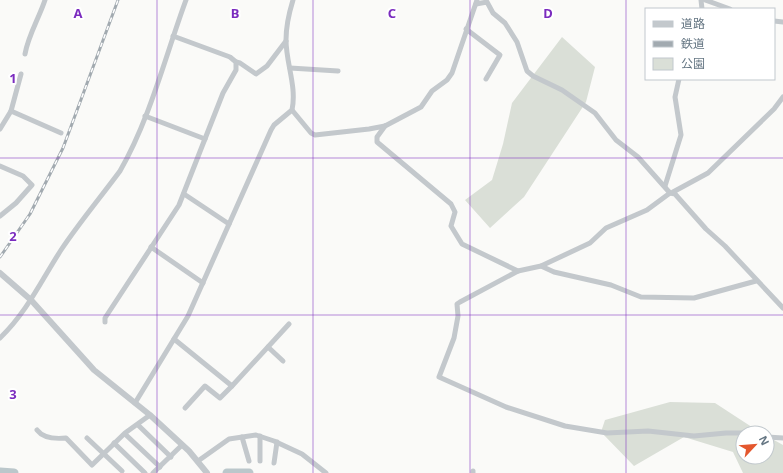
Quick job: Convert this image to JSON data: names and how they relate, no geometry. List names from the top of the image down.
{
  "legend": ["道路", "鉄道", "公園"],
  "north": "top right",
  "grid": {
    "columns": [
      "A",
      "B",
      "C",
      "D"
    ],
    "rows": ["1", "2", "3"]
  }
}
